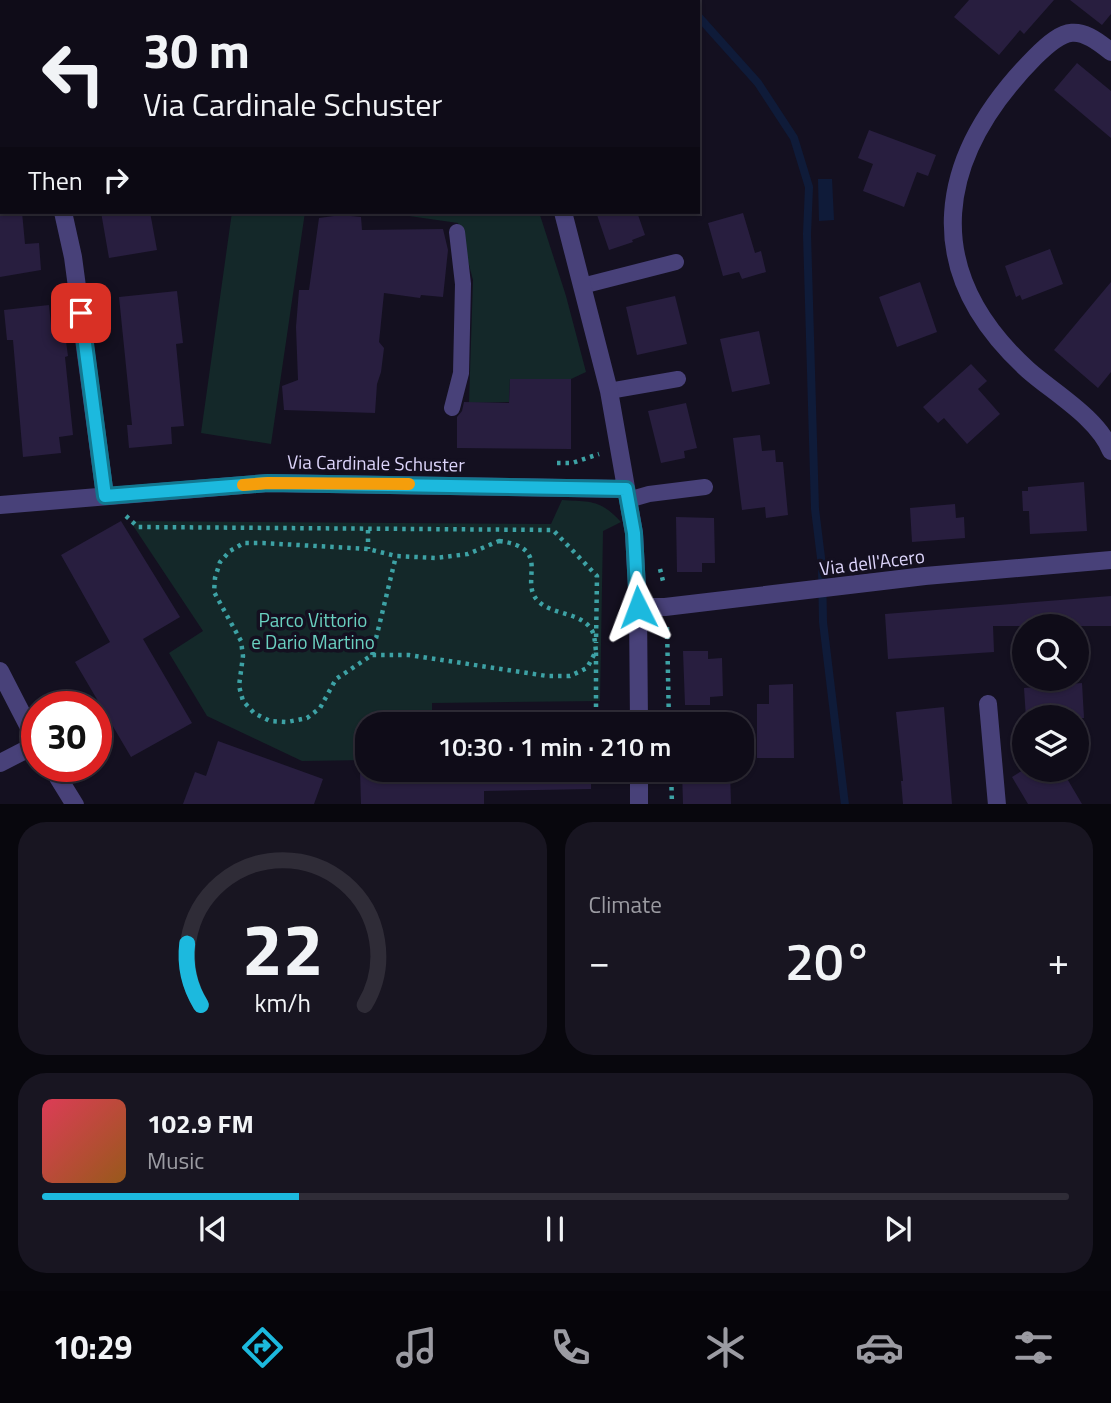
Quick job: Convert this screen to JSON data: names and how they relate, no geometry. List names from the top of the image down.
{
  "streets": {
    "street": ["Via Cardinale Schuster", "Via dell'Acero"]
  },
  "parks": ["Parco Vittorio e Dario Martino"],
  "page": {
    "turn": ["30 m", "Via Cardinale Schuster"],
    "then": "Then",
    "limit": "30",
    "trip": "10:30 · 1 min · 210 m",
    "tile": "Climate",
    "heat": ["−", "20°", "+"],
    "song": ["102.9 FM", "Music"],
    "tabs": "10:29",
    "gauge": ["22", "km/h"]
  }
}
